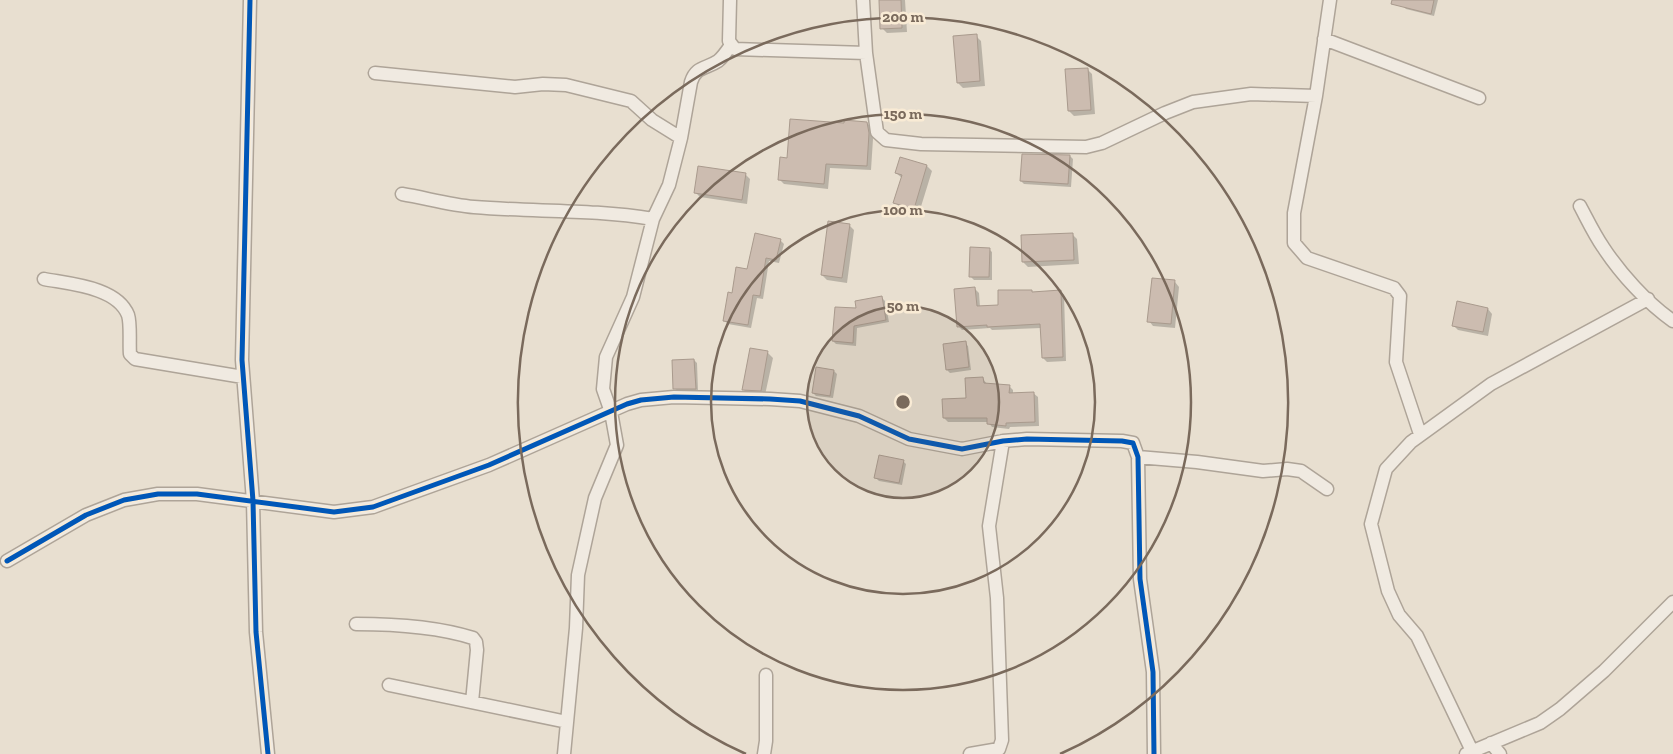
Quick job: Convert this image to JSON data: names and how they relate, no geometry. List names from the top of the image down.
{
  "rings": [
    "200 m",
    "150 m",
    "100 m",
    "50 m"
  ]
}
